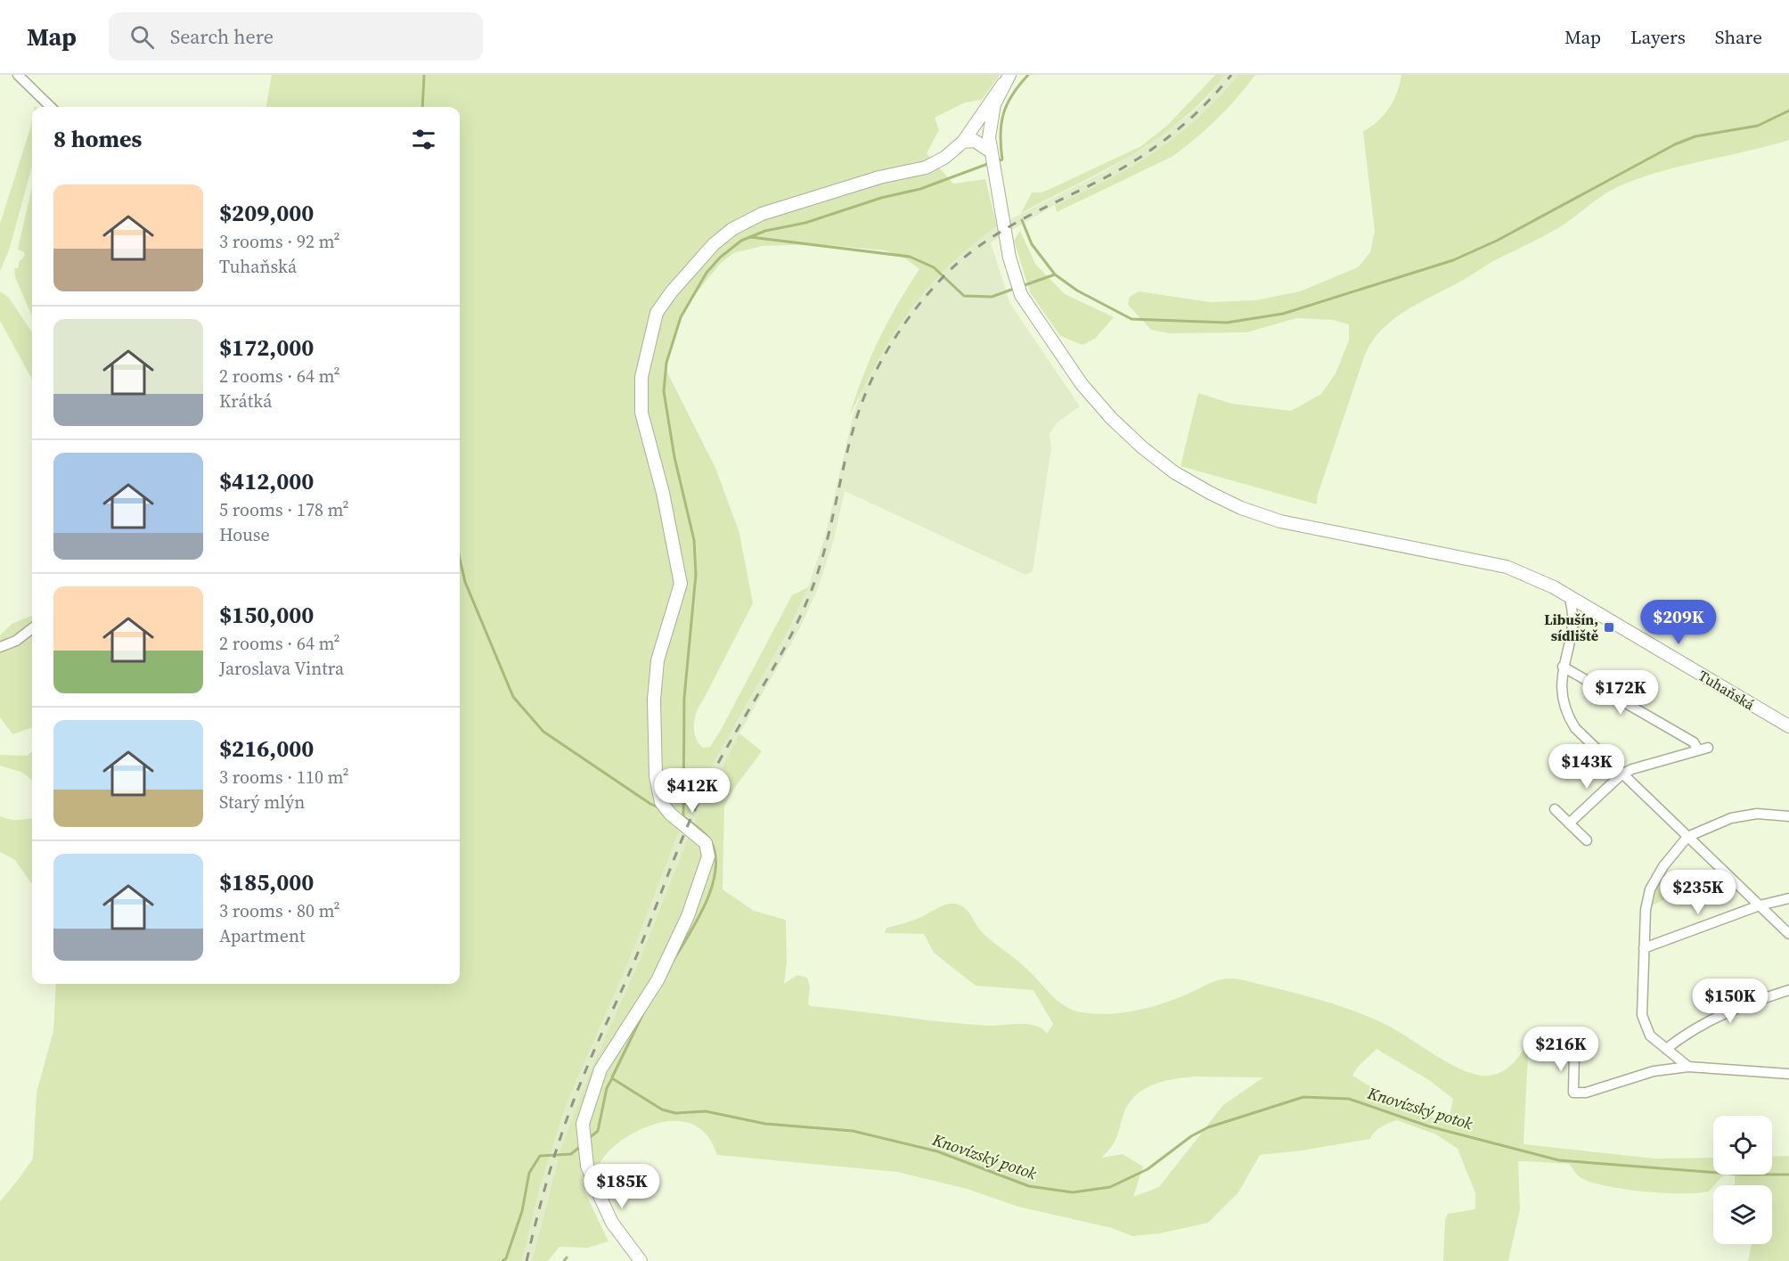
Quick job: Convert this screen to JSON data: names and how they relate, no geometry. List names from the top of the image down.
{
  "streets": {
    "street": ["Tuhaňská"]
  },
  "water": ["Knovízský potok"],
  "places": {
    "transit": ["Libušín, sídliště"]
  },
  "page": {
    "header": "Map",
    "search": "Search here",
    "nav": ["Map", "Layers", "Share"],
    "heading": "8 homes",
    "list": [
      {
        "name": "$209,000",
        "note": "3 rooms · 92 m² · Tuhaňská"
      },
      {
        "name": "$172,000",
        "note": "2 rooms · 64 m² · Krátká"
      },
      {
        "name": "$412,000",
        "note": "5 rooms · 178 m² · House"
      },
      {
        "name": "$150,000",
        "note": "2 rooms · 64 m² · Jaroslava Vintra"
      },
      {
        "name": "$216,000",
        "note": "3 rooms · 110 m² · Starý mlýn"
      },
      {
        "name": "$185,000",
        "note": "3 rooms · 80 m² · Apartment"
      }
    ],
    "price": [
      "$209K",
      "$172K",
      "$143K",
      "$412K",
      "$235K",
      "$150K",
      "$216K",
      "$185K"
    ]
  }
}
